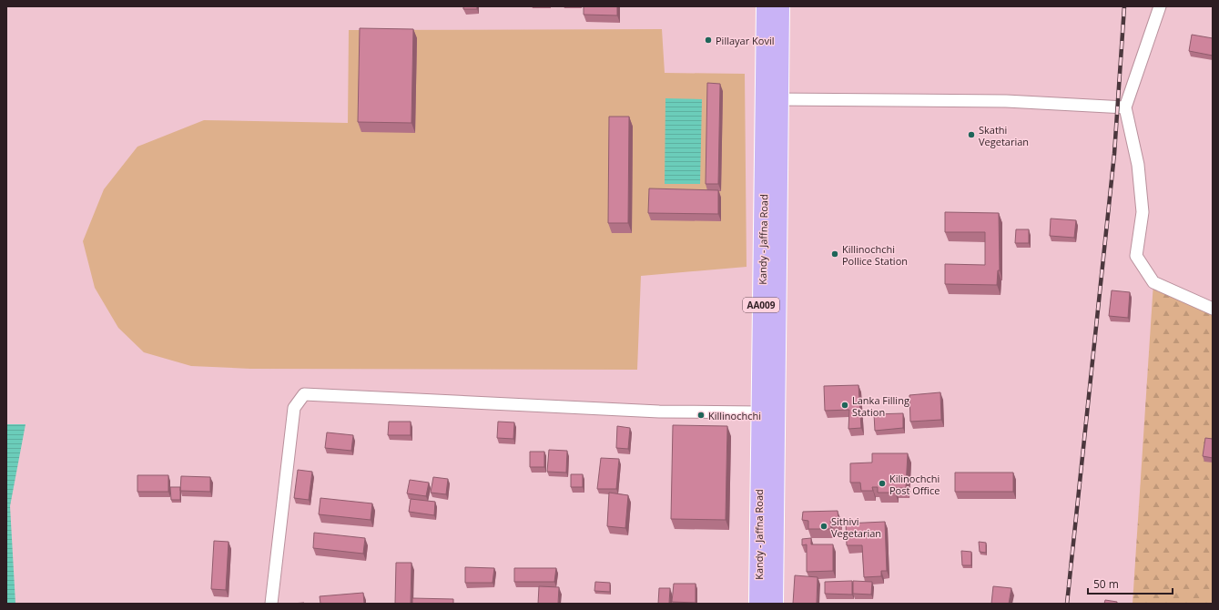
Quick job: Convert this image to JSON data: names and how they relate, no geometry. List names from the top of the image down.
{
  "streets": {
    "highway": ["Kandy - Jaffna Road", "AA009"]
  },
  "places": [
    "Pillayar Kovil",
    "Skathi Vegetarian",
    "Killinochchi Pollice Station",
    "Lanka Filling Station",
    "Killinochchi",
    "Kilinochchi Post Office",
    "Sithivi Vegetarian"
  ],
  "scale_bar": "50 m"
}
